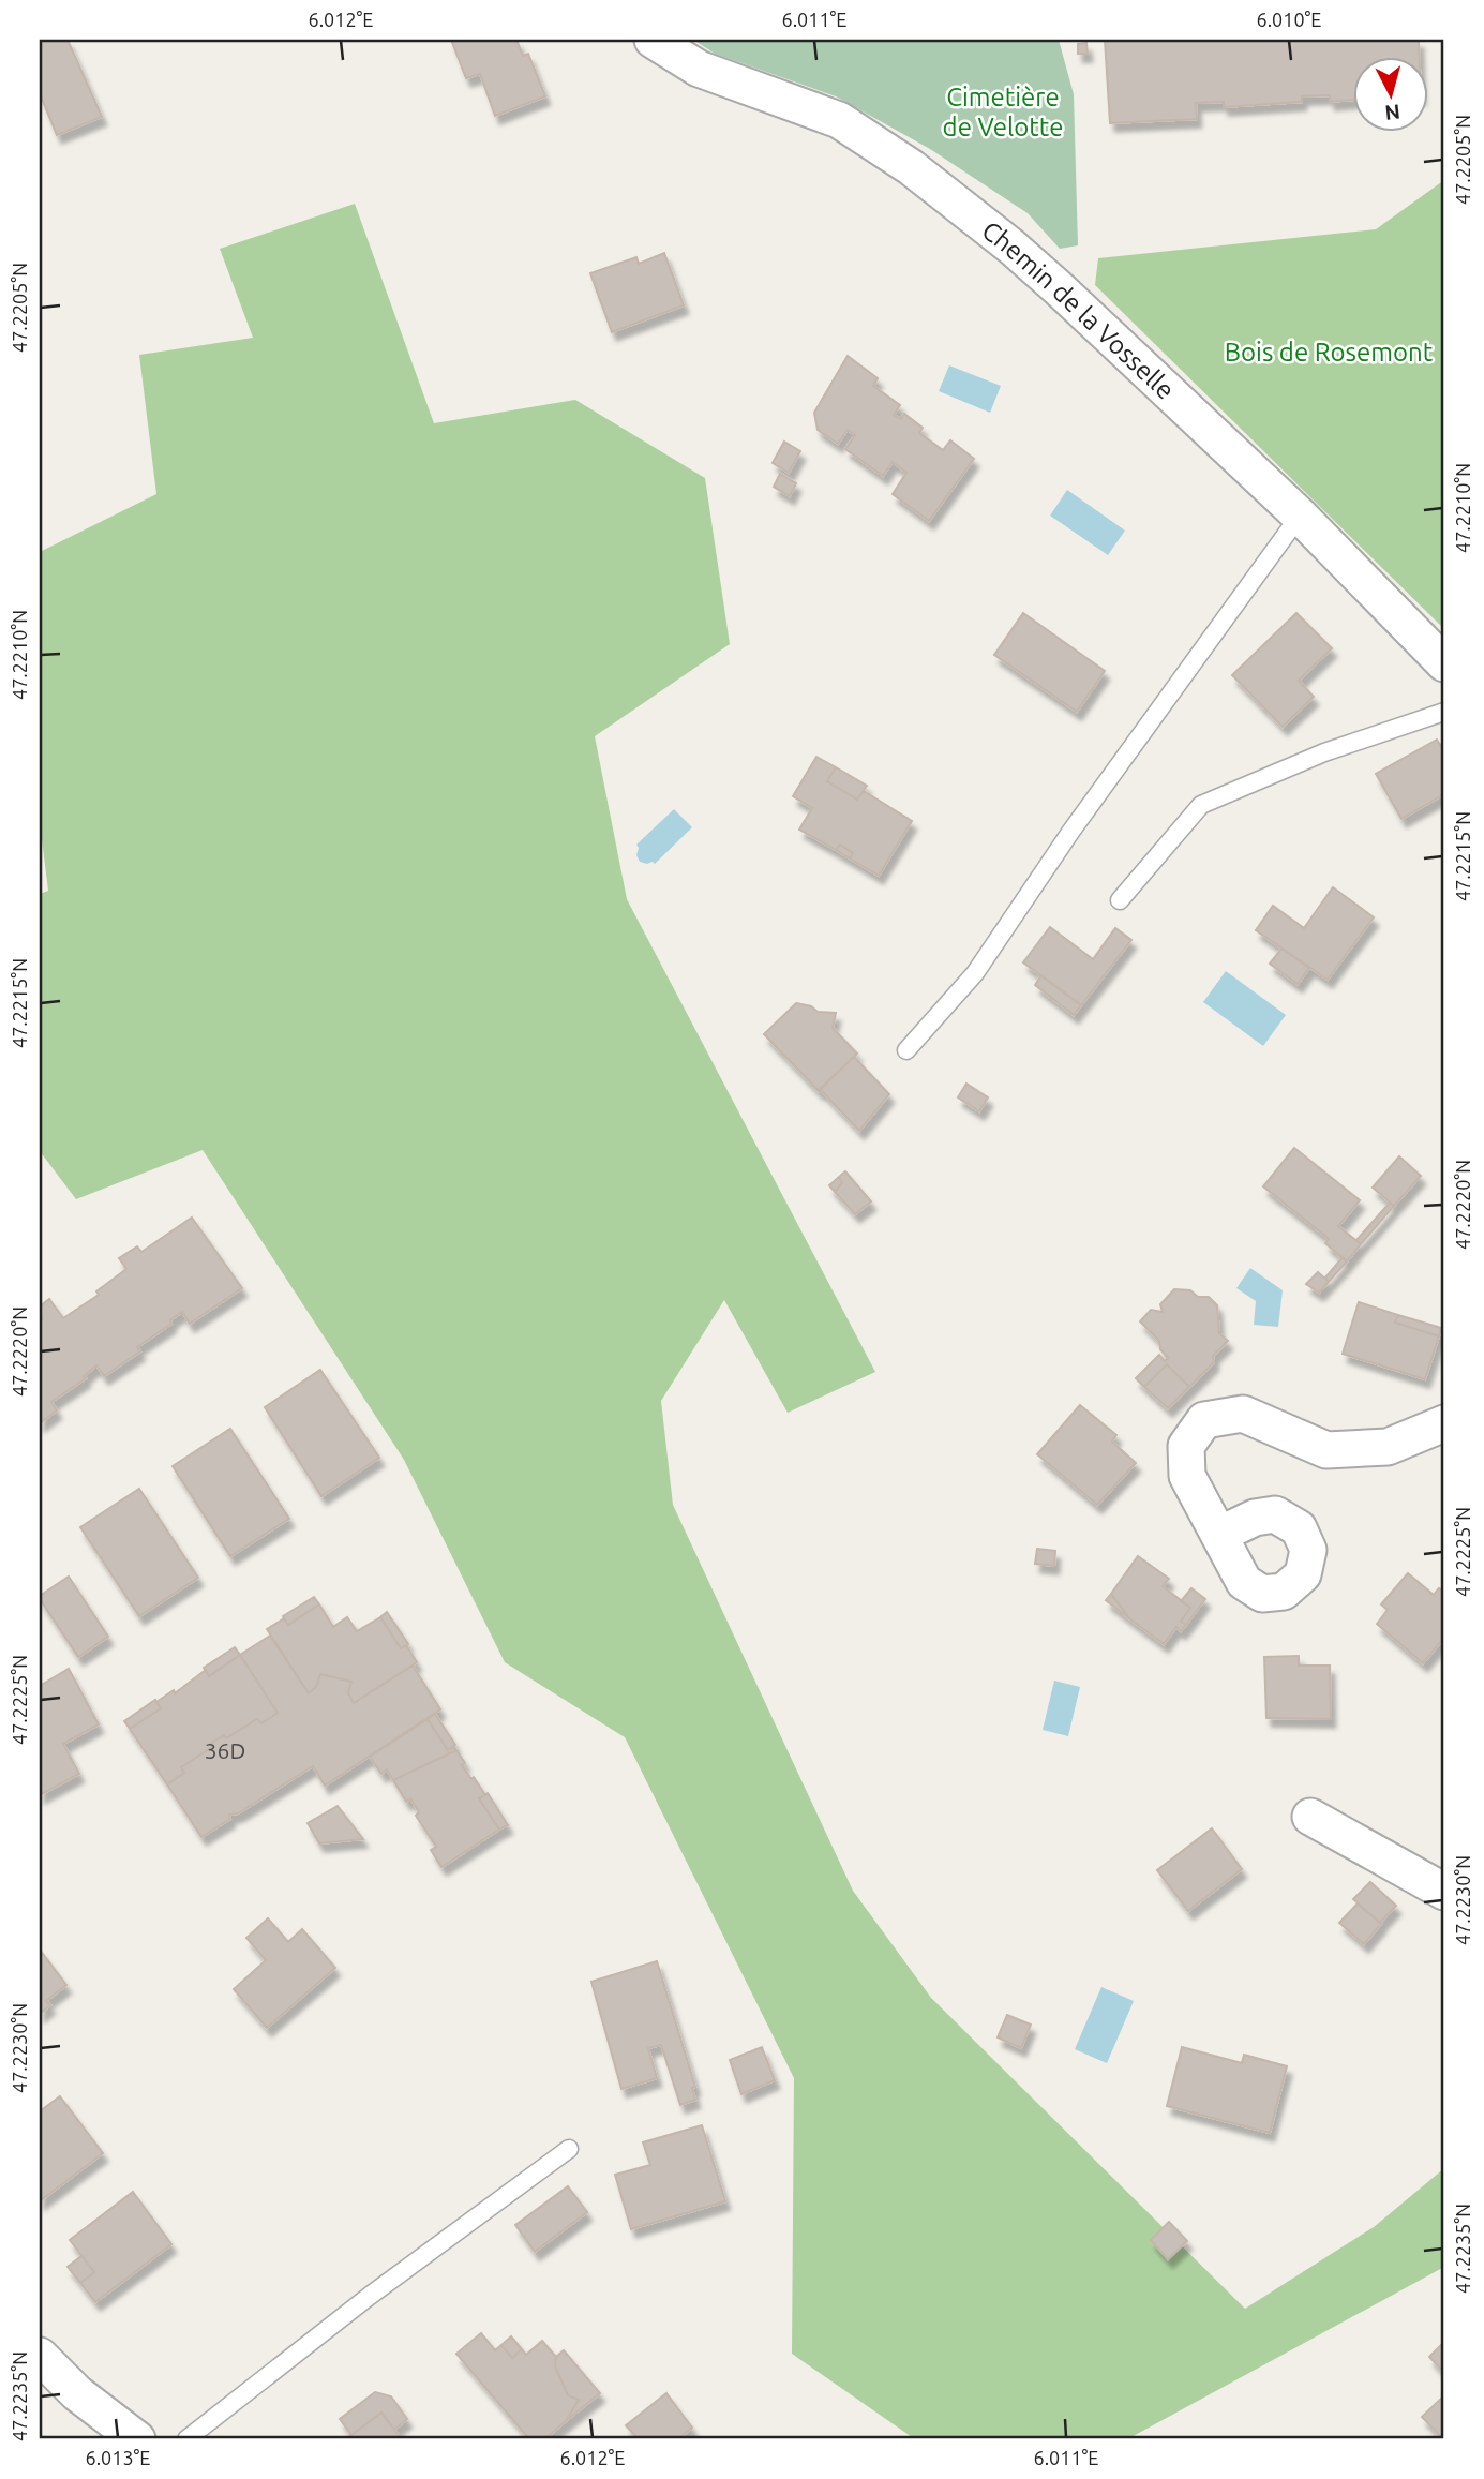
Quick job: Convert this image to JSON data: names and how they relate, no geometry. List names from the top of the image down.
{
  "streets": {
    "street": ["Chemin de la Vosselle"]
  },
  "parks": ["Cimetière de Velotte", "Bois de Rosemont"],
  "house_numbers": ["36D"],
  "north": "bottom",
  "coordinates": [
    "6.012°E",
    "6.011°E",
    "6.010°E",
    "47.2205°N",
    "47.2210°N",
    "47.2215°N",
    "47.2220°N",
    "47.2225°N",
    "47.2230°N",
    "47.2235°N",
    "6.013°E"
  ]
}
